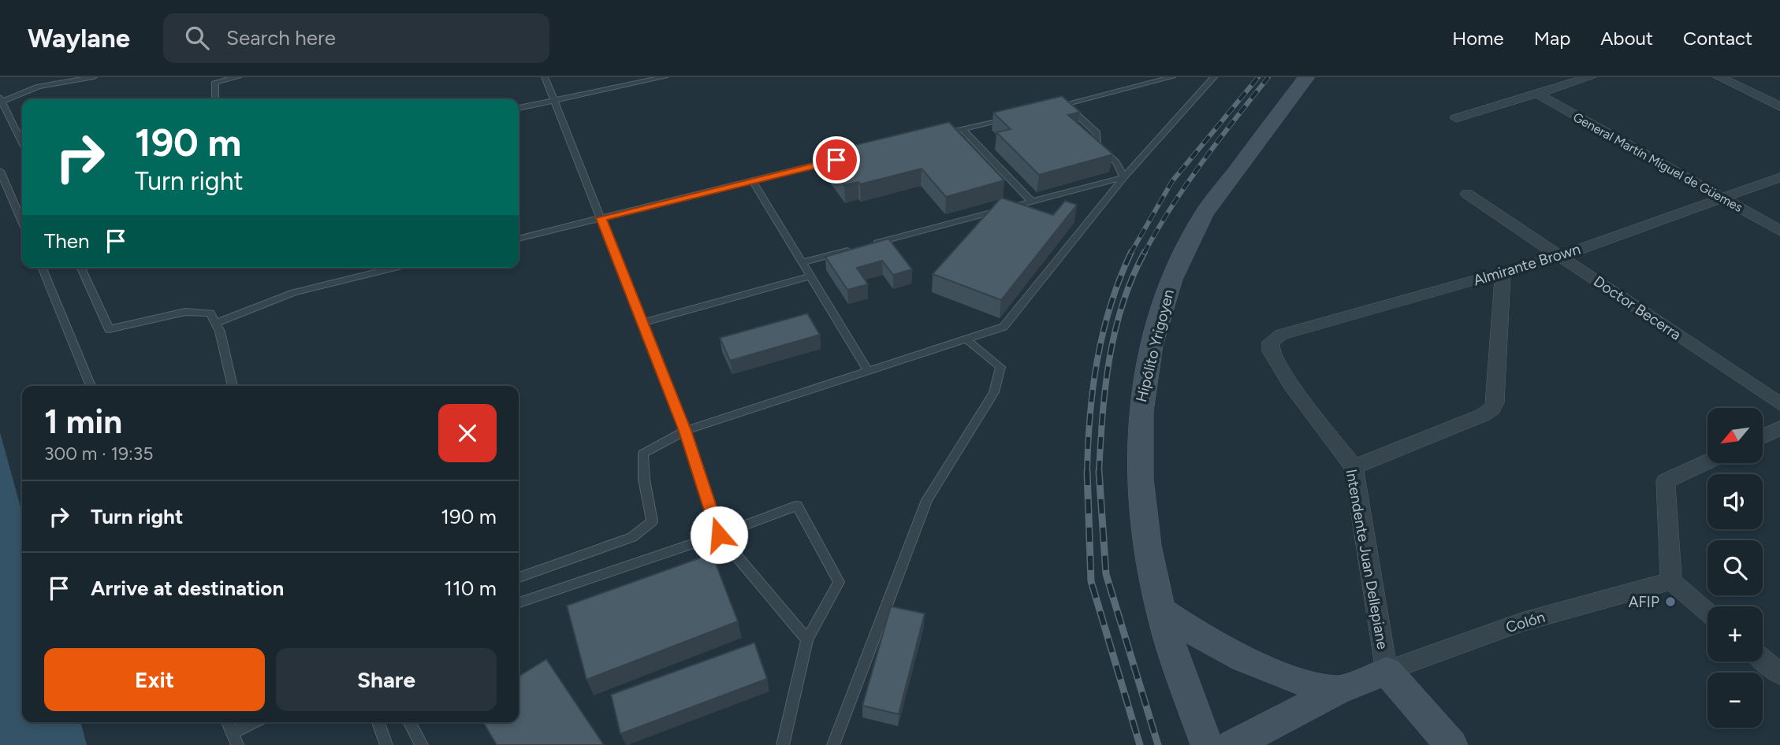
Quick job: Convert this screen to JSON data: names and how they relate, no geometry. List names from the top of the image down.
{
  "streets": {
    "street": [
      "General Martín Miguel de Güemes",
      "Almirante Brown",
      "Doctor Becerra",
      "Hipólito Yrigoyen",
      "Intendente Juan Dellepiane",
      "Colón"
    ]
  },
  "crossings": [
    ["General Martín Miguel de Güemes", "Almirante Brown"],
    ["Almirante Brown", "Doctor Becerra"],
    ["Almirante Brown", "Intendente Juan Dellepiane"],
    ["Intendente Juan Dellepiane", "Colón"]
  ],
  "places": ["AFIP"],
  "north": "bottom left",
  "page": {
    "header": "Waylane",
    "search": "Search here",
    "nav": [
      "Home",
      "Map",
      "About",
      "Contact"
    ],
    "turn": ["190 m", "Turn right"],
    "then": "Then",
    "heading": ["1 min", "300 m · 19:35"],
    "map_buttons": ["+", "−"],
    "list": [
      {
        "name": "Turn right",
        "value": "190 m"
      },
      {
        "name": "Arrive at destination",
        "value": "110 m"
      }
    ],
    "buttons": ["Exit", "Share"]
  }
}
